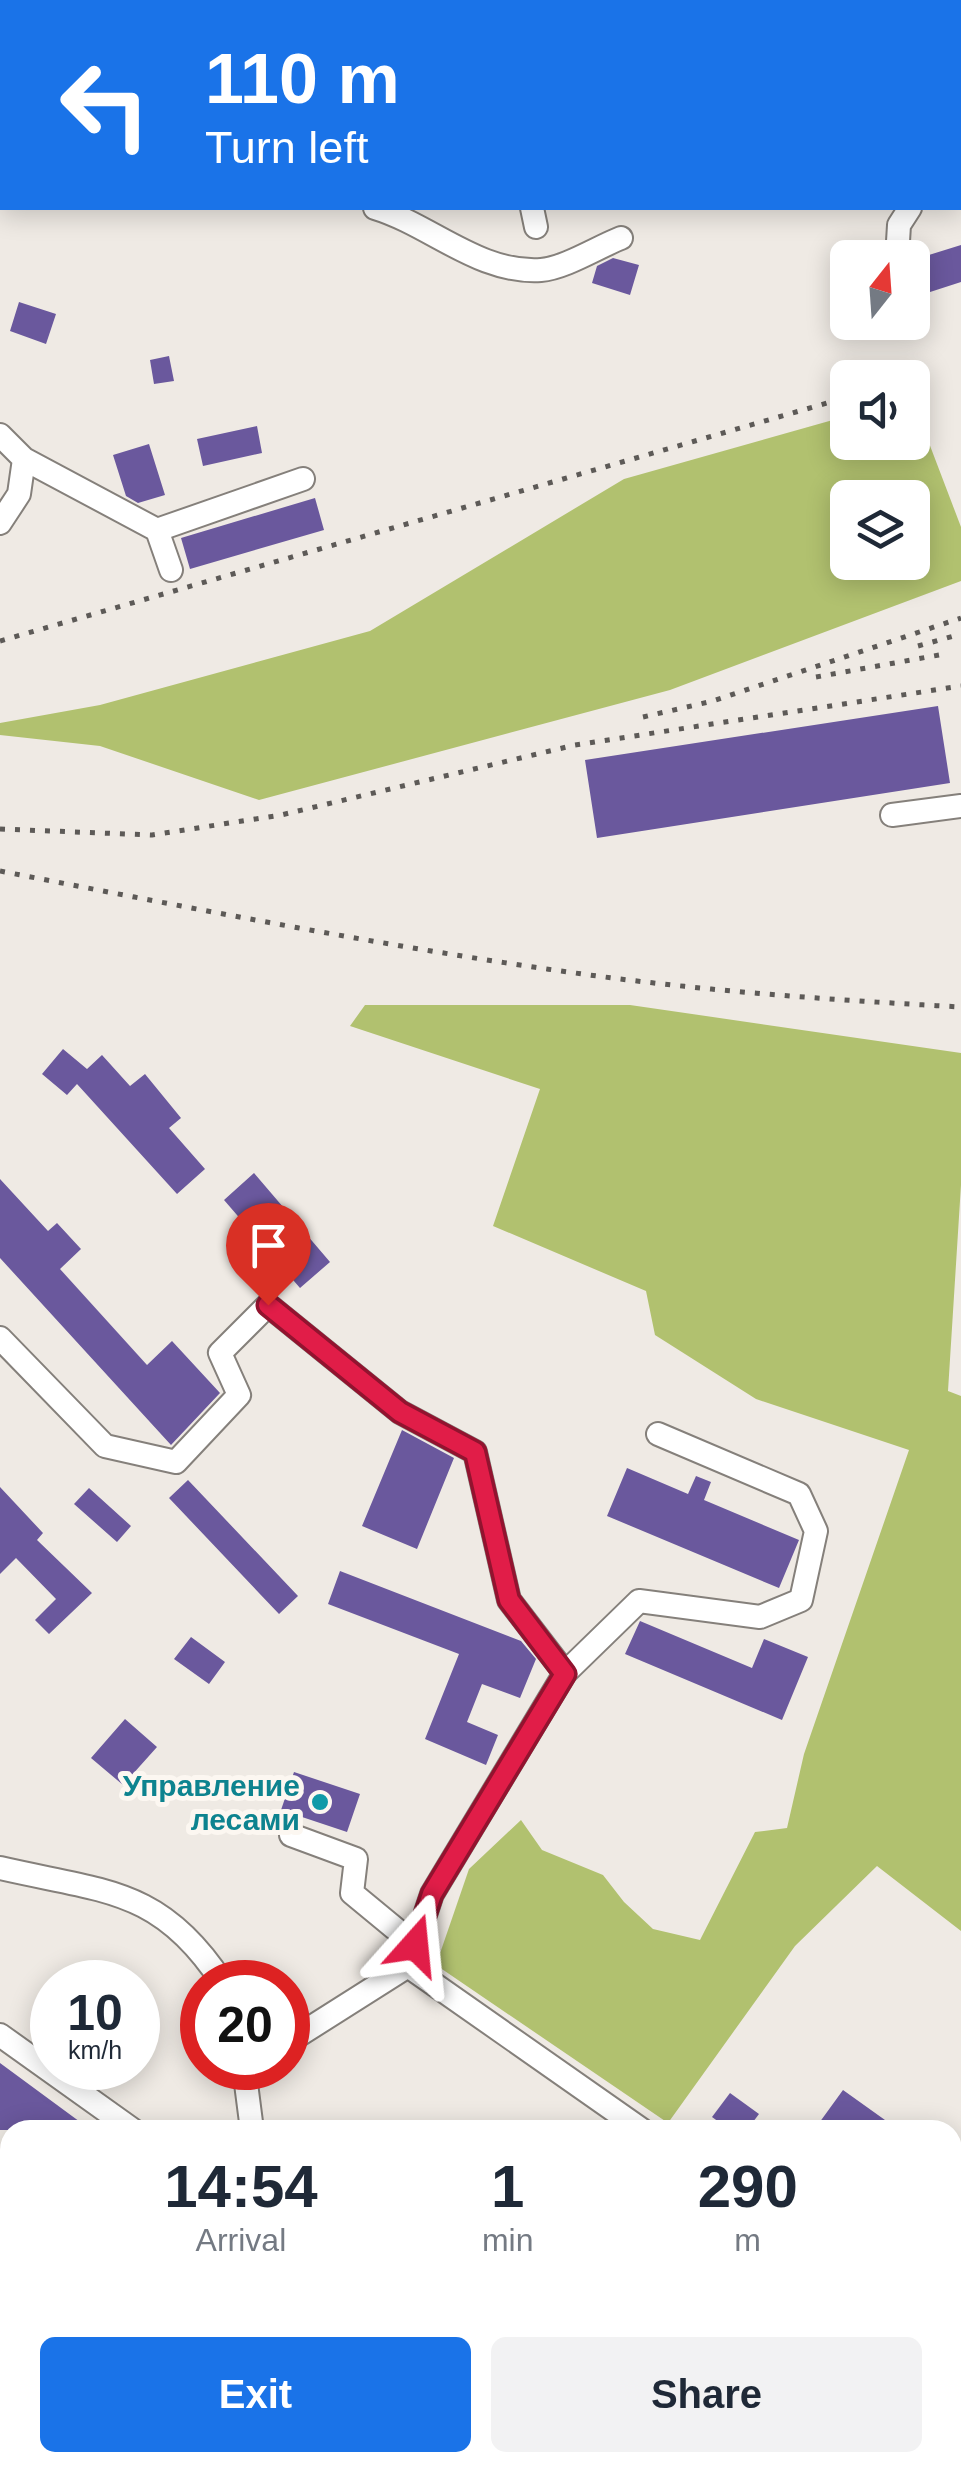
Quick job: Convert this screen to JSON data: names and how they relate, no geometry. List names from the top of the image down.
{
  "places": ["Управление лесами"],
  "north": "top",
  "page": {
    "turn": ["110 m", "Turn left"],
    "speed": "10 km/h",
    "limit": "20",
    "eta": [
      "14:54",
      "Arrival",
      "1",
      "min",
      "290",
      "m"
    ],
    "buttons": ["Exit", "Share"]
  }
}
